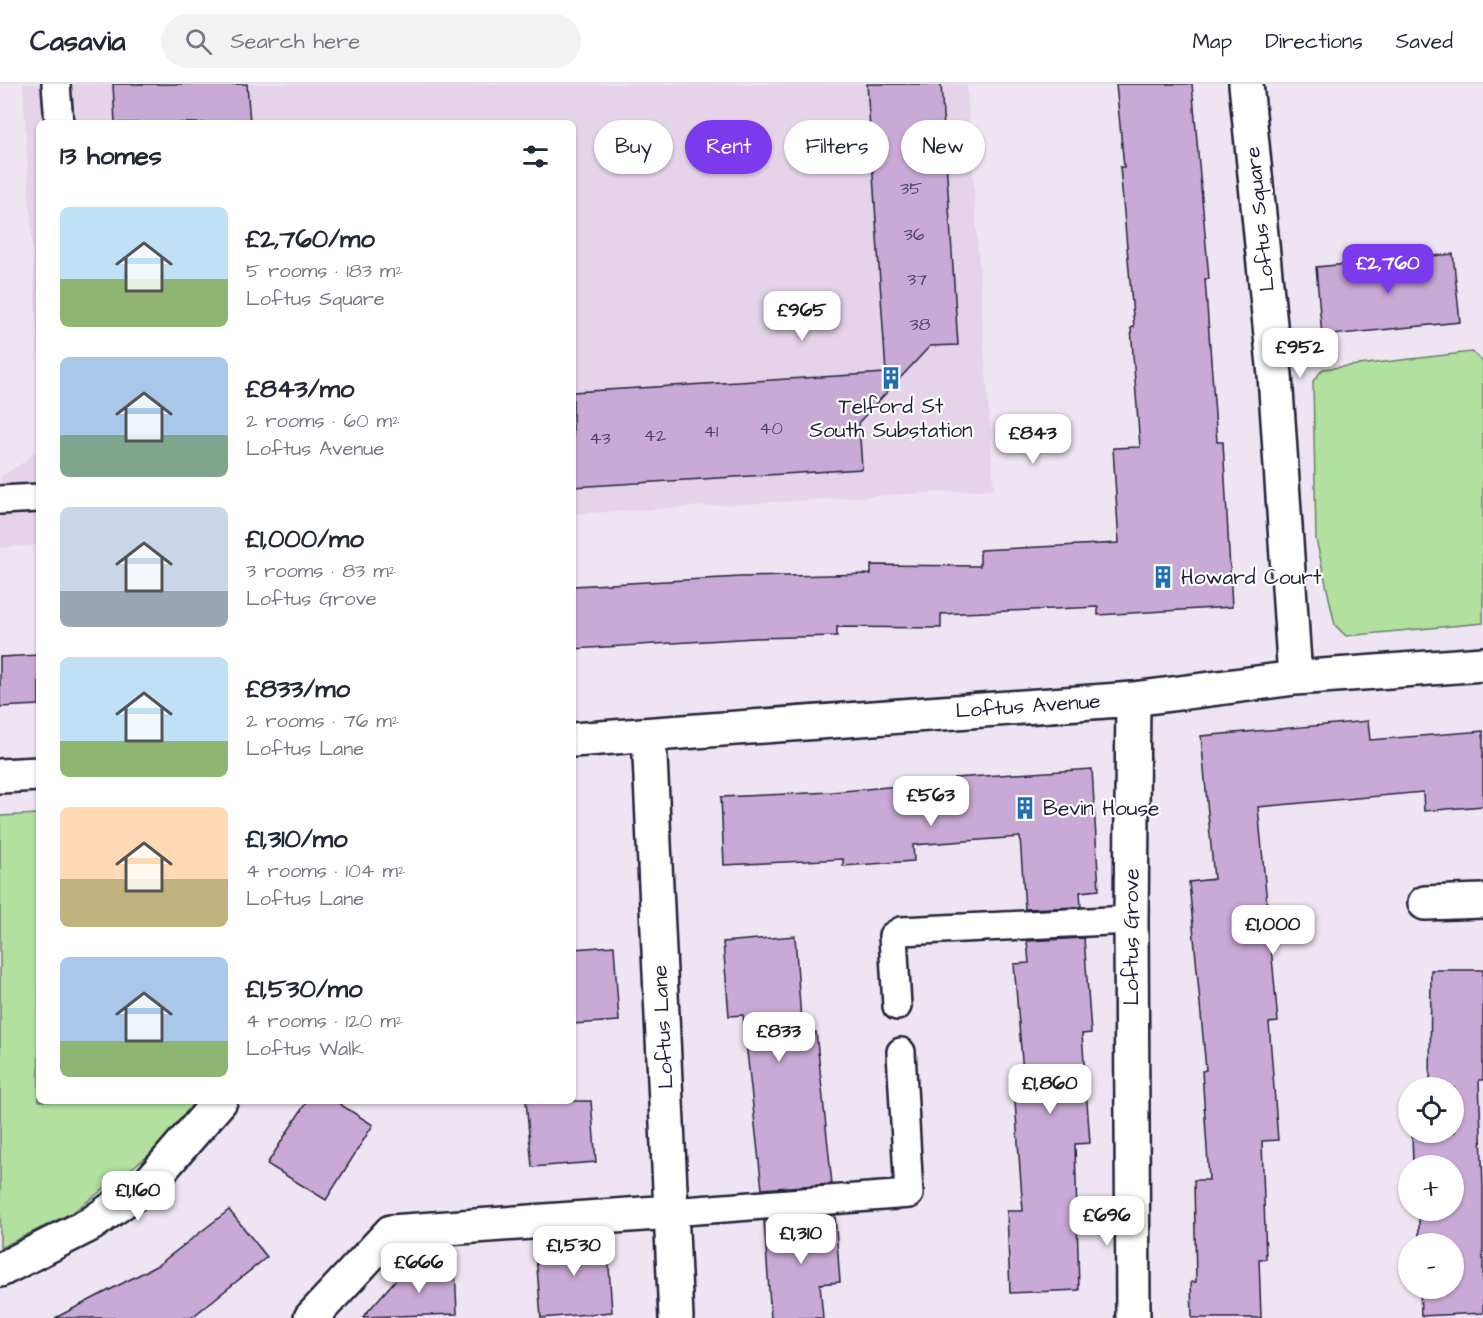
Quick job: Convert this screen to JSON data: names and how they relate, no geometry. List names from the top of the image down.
{
  "streets": {
    "street": [
      "Loftus Square",
      "Loftus Avenue",
      "Loftus Grove",
      "Loftus Lane"
    ]
  },
  "crossings": [
    ["Loftus Square", "Loftus Avenue"],
    ["Loftus Avenue", "Loftus Grove"],
    ["Loftus Avenue", "Loftus Lane"]
  ],
  "places": {
    "building": ["Telford St South Substation", "Howard Court", "Bevin House"]
  },
  "house_numbers": [
    "35",
    "36",
    "37",
    "38",
    "40",
    "41",
    "42",
    "43"
  ],
  "page": {
    "header": "Casavia",
    "search": "Search here",
    "nav": ["Map", "Directions", "Saved"],
    "chip": [
      "Buy",
      "Rent",
      "Filters",
      "New"
    ],
    "heading": "13 homes",
    "list": [
      {
        "name": "£2,760/mo",
        "note": "5 rooms · 183 m² · Loftus Square"
      },
      {
        "name": "£843/mo",
        "note": "2 rooms · 60 m² · Loftus Avenue"
      },
      {
        "name": "£1,000/mo",
        "note": "3 rooms · 83 m² · Loftus Grove"
      },
      {
        "name": "£833/mo",
        "note": "2 rooms · 76 m² · Loftus Lane"
      },
      {
        "name": "£1,310/mo",
        "note": "4 rooms · 104 m² · Loftus Lane"
      },
      {
        "name": "£1,530/mo",
        "note": "4 rooms · 120 m² · Loftus Walk"
      }
    ],
    "price": [
      "£2,760",
      "£965",
      "£952",
      "£843",
      "£563",
      "£1,000",
      "£833",
      "£1,860",
      "£1,160",
      "£696",
      "£1,310",
      "£1,530",
      "£666"
    ],
    "map_buttons": ["+", "−"]
  }
}
